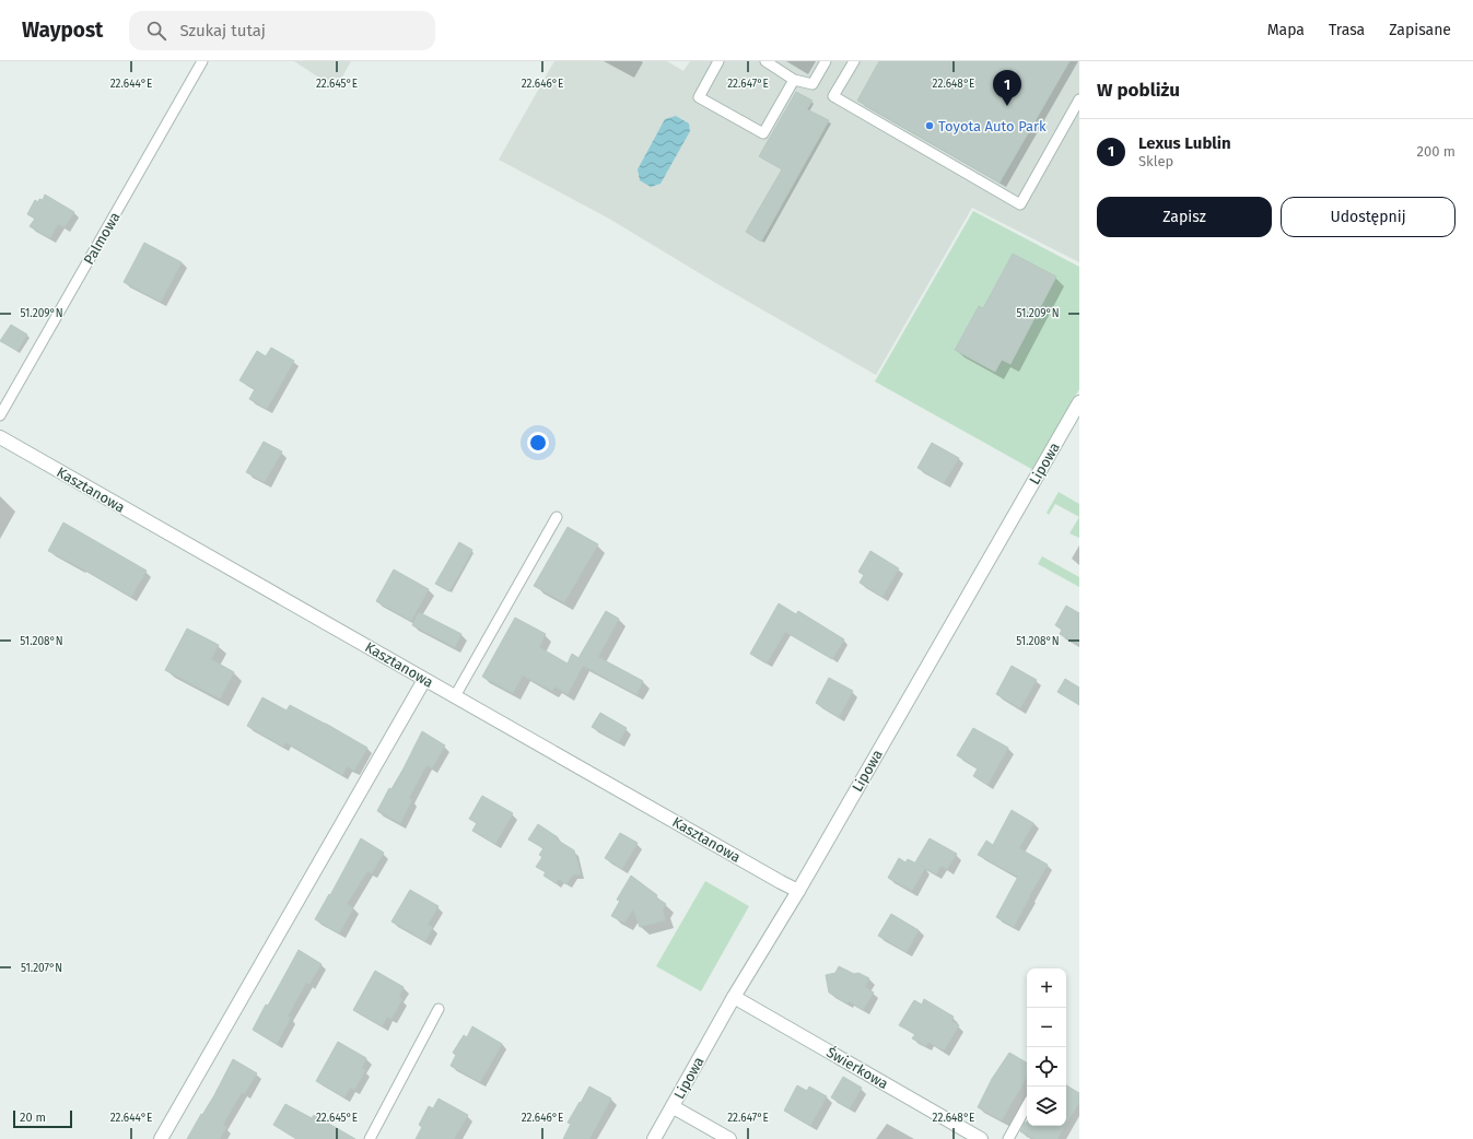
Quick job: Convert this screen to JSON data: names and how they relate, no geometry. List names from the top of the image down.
{
  "streets": {
    "street": ["Lipowa", "Kasztanowa", "Świerkowa"],
    "lane": ["Palmowa"]
  },
  "crossings": [
    ["Lipowa", "Kasztanowa"],
    ["Lipowa", "Świerkowa"]
  ],
  "places": ["Toyota Auto Park"],
  "scale_bar": "20 m",
  "page": {
    "header": "Waypost",
    "search": "Szukaj tutaj",
    "nav": ["Mapa", "Trasa", "Zapisane"],
    "heading": "W pobliżu",
    "pins": "1",
    "list": [
      {
        "mark": "1",
        "name": "Lexus Lublin",
        "note": "Sklep",
        "value": "200 m"
      }
    ],
    "buttons": ["Zapisz", "Udostępnij"],
    "map_buttons": ["+", "−"],
    "scale": "20 m"
  },
  "coordinates": [
    "22.644°E",
    "22.645°E",
    "22.646°E",
    "22.647°E",
    "22.648°E",
    "51.209°N",
    "51.208°N",
    "51.207°N"
  ]
}
